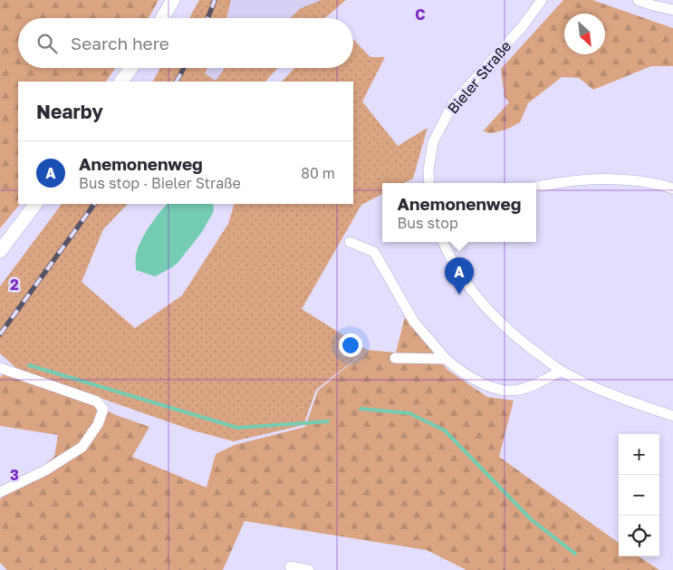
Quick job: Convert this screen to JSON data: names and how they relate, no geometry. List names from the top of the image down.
{
  "streets": {
    "street": ["Bieler Straße"]
  },
  "north": "bottom right",
  "page": {
    "search": "Search here",
    "heading": "Nearby",
    "list": [
      {
        "mark": "A",
        "name": "Anemonenweg",
        "note": "Bus stop · Bieler Straße",
        "value": "80 m"
      }
    ],
    "popup": ["Anemonenweg", "Bus stop"],
    "pins": "A",
    "map_buttons": ["+", "−"]
  },
  "grid": {
    "columns": ["C"],
    "rows": ["2", "3"]
  }
}
